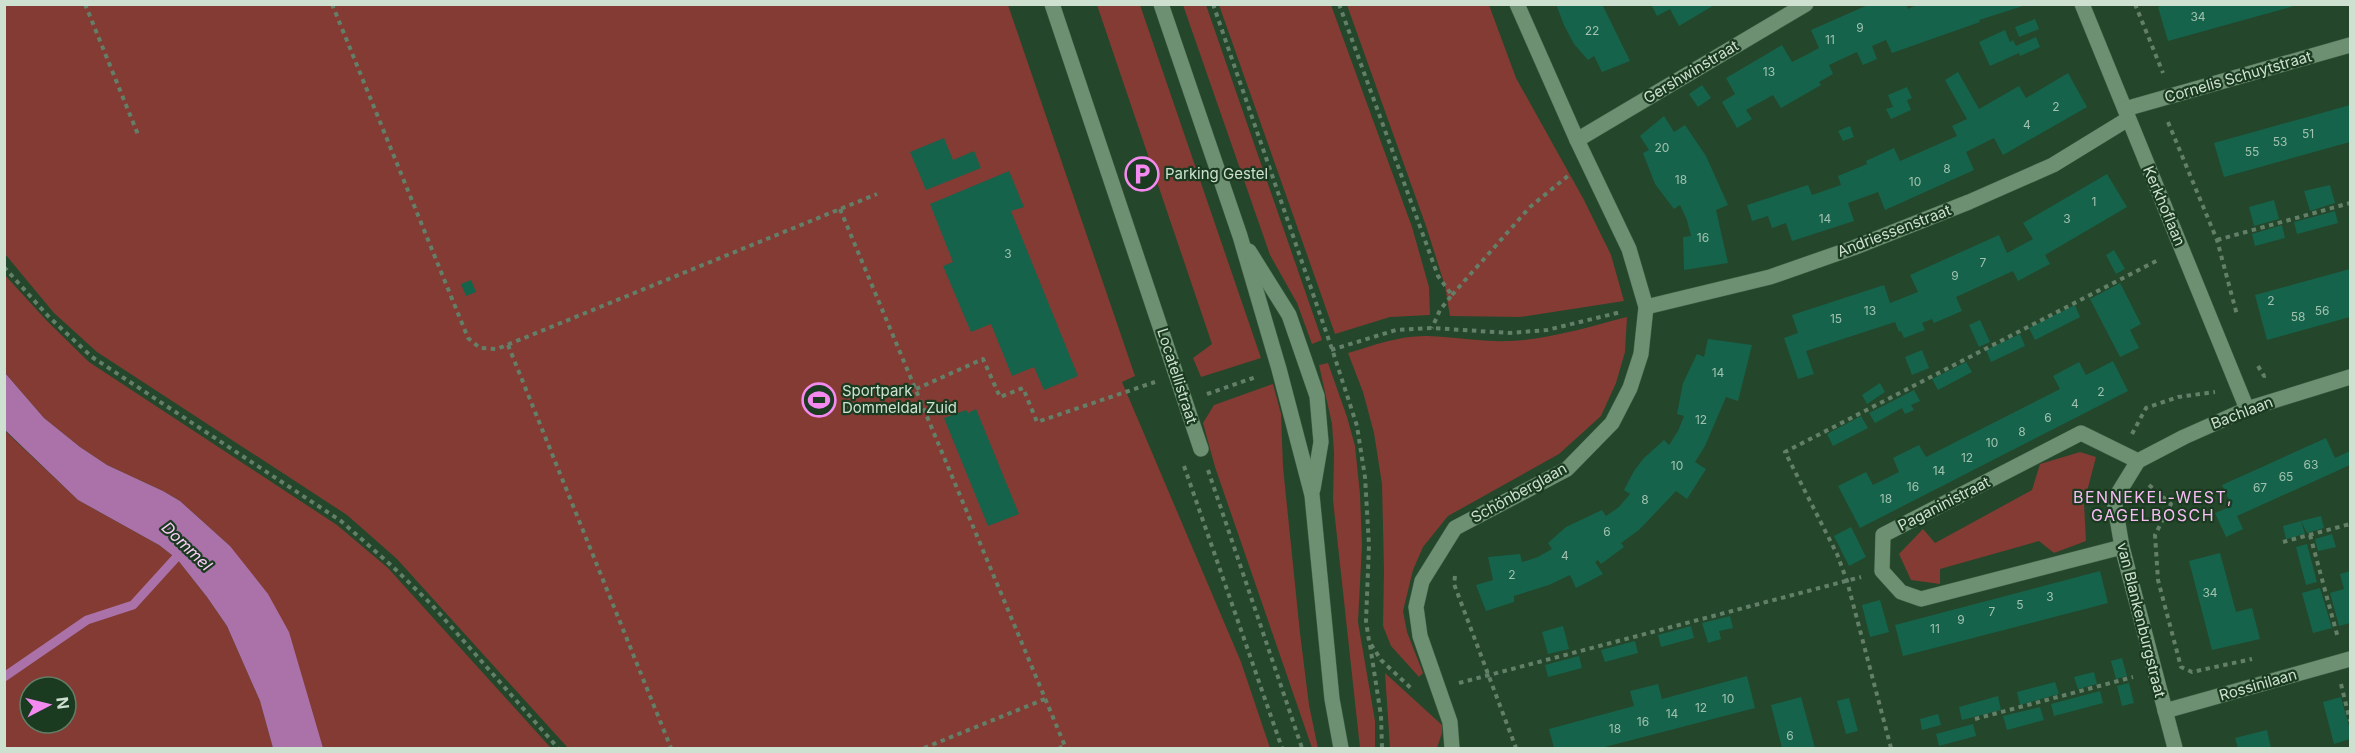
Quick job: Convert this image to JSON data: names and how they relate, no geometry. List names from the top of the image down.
{
  "streets": {
    "street": [
      "Gershwinstraat",
      "Cornelis Schuytstraat",
      "Kerkhoflaan",
      "Andriessenstraat",
      "Locatellistraat",
      "Bachlaan",
      "Schönberglaan",
      "Paganinistraat",
      "van Blankenburgstraat",
      "Rossinilaan"
    ]
  },
  "crossings": [
    ["Gershwinstraat", "Schönberglaan"],
    ["Cornelis Schuytstraat", "Kerkhoflaan"],
    ["Cornelis Schuytstraat", "Andriessenstraat"],
    ["Kerkhoflaan", "Andriessenstraat"],
    ["Kerkhoflaan", "Bachlaan"],
    ["Andriessenstraat", "Schönberglaan"],
    ["Bachlaan", "Paganinistraat"],
    ["Bachlaan", "van Blankenburgstraat"],
    ["Paganinistraat", "van Blankenburgstraat"],
    ["van Blankenburgstraat", "Rossinilaan"]
  ],
  "districts": ["BENNEKEL-WEST, GAGELBOSCH"],
  "water": ["Dommel"],
  "places": {
    "parking": ["Parking Gestel"],
    "sports": ["Sportpark Dommeldal Zuid"]
  },
  "house_numbers": [
    "34",
    "9",
    "22",
    "11",
    "13",
    "2",
    "4",
    "51",
    "53",
    "20",
    "55",
    "8",
    "18",
    "10",
    "1",
    "14",
    "3",
    "16",
    "3",
    "7",
    "9",
    "2",
    "13",
    "56",
    "58",
    "15",
    "14",
    "2",
    "4",
    "6",
    "12",
    "8",
    "10",
    "12",
    "63",
    "10",
    "14",
    "65",
    "16",
    "67",
    "18",
    "8",
    "6",
    "4",
    "2",
    "34",
    "3",
    "5",
    "7",
    "9",
    "11",
    "10",
    "12",
    "14",
    "16",
    "18",
    "6"
  ],
  "north": "right"
}
